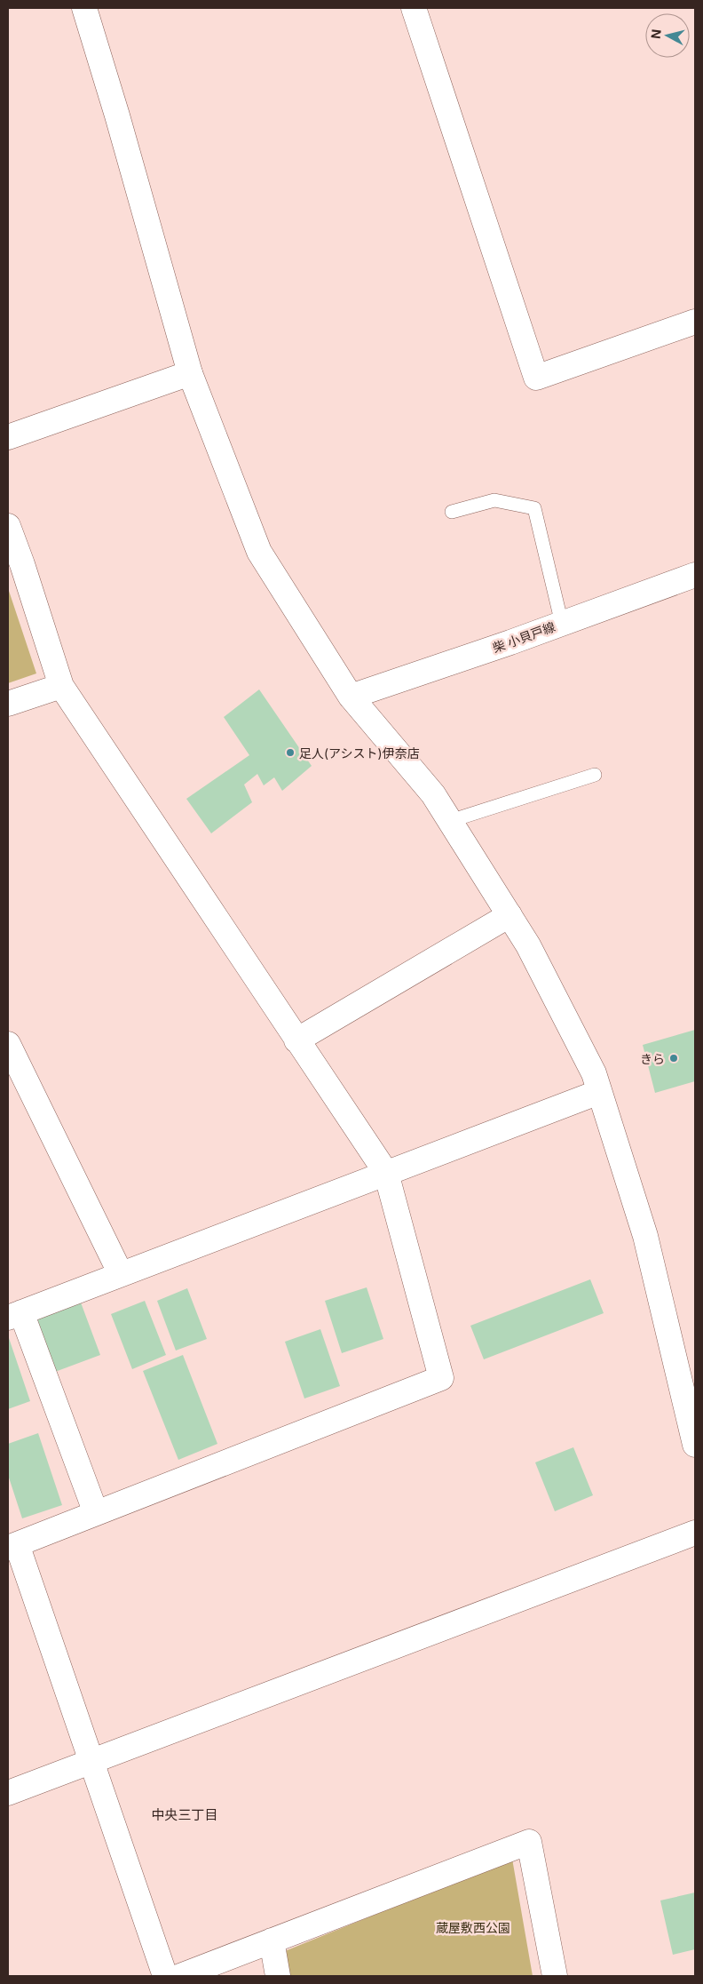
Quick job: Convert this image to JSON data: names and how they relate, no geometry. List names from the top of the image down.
{
  "streets": {
    "street": ["柴 小貝戸線"]
  },
  "districts": ["中央三丁目"],
  "parks": ["蔵屋敷西公園"],
  "places": ["足人(アシスト)伊奈店", "きら"],
  "north": "left"
}
